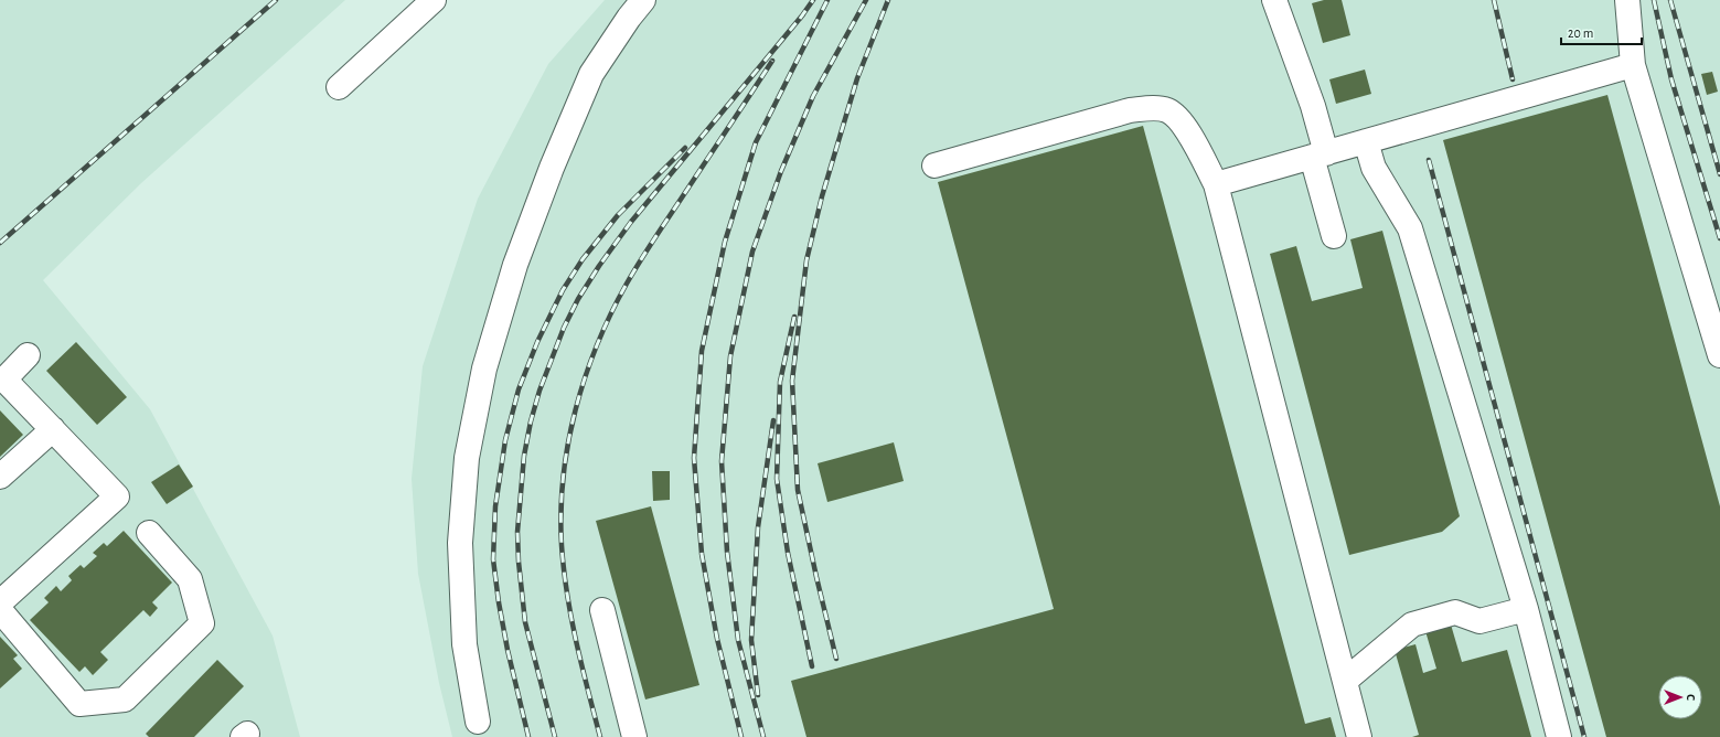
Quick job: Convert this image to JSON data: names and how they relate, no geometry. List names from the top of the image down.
{
  "scale_bar": "20 m",
  "north": "right"
}
